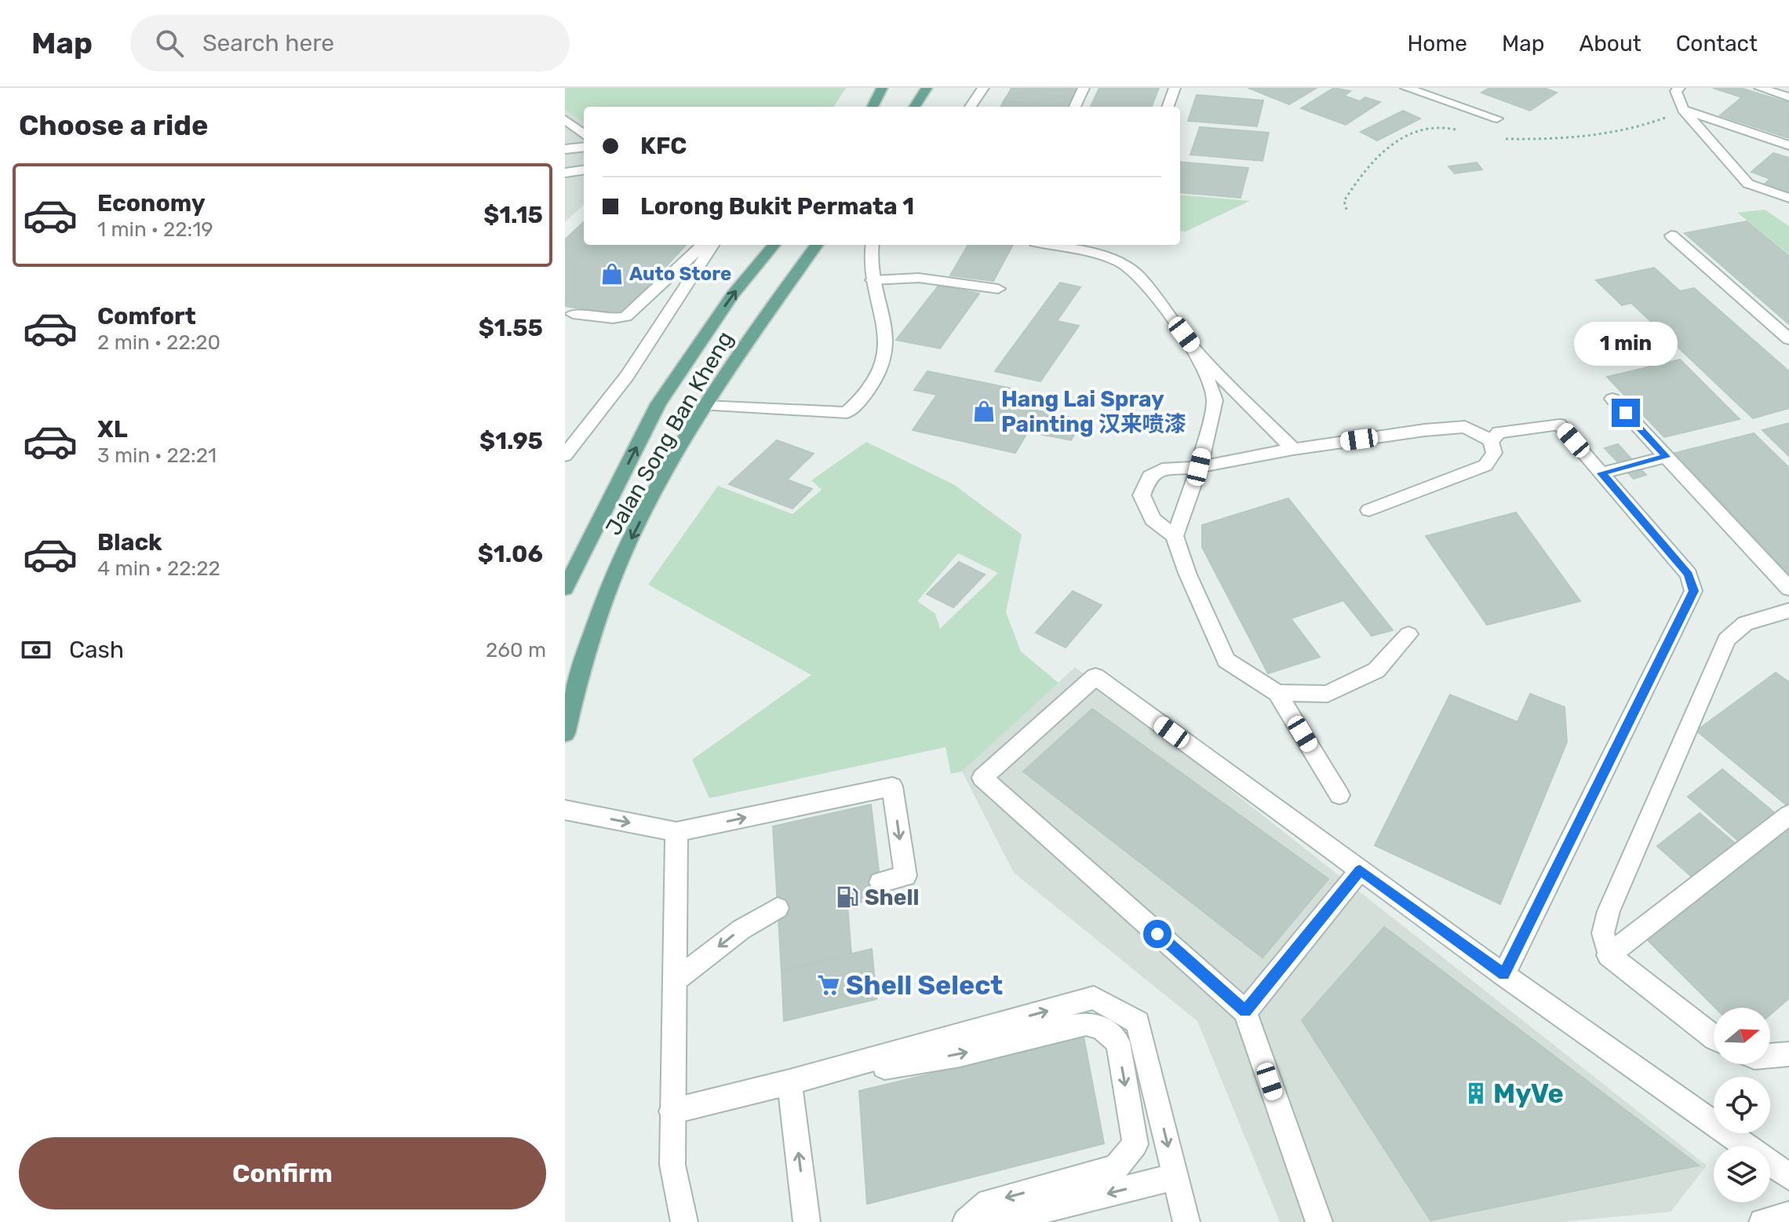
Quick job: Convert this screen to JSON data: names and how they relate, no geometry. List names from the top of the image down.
{
  "streets": {
    "main road": ["Jalan Song Ban Kheng"]
  },
  "places": {
    "shop": ["Auto Store", "Hang Lai Spray Painting 汉来喷漆"],
    "fuel station": ["Shell"],
    "supermarket": ["Shell Select"],
    "building": ["MyVe"]
  },
  "north": "right",
  "page": {
    "header": "Map",
    "search": "Search here",
    "nav": [
      "Home",
      "Map",
      "About",
      "Contact"
    ],
    "heading": "Choose a ride",
    "banner": ["KFC", "Lorong Bukit Permata 1"],
    "list": [
      {
        "name": "Economy",
        "note": "1 min · 22:19",
        "value": "$1.15"
      },
      {
        "name": "Comfort",
        "note": "2 min · 22:20",
        "value": "$1.55"
      },
      {
        "name": "XL",
        "note": "3 min · 22:21",
        "value": "$1.95"
      },
      {
        "name": "Black",
        "note": "4 min · 22:22",
        "value": "$1.06"
      }
    ],
    "bubble": "1 min",
    "pay": ["Cash", "260 m"],
    "buttons": "Confirm"
  }
}
